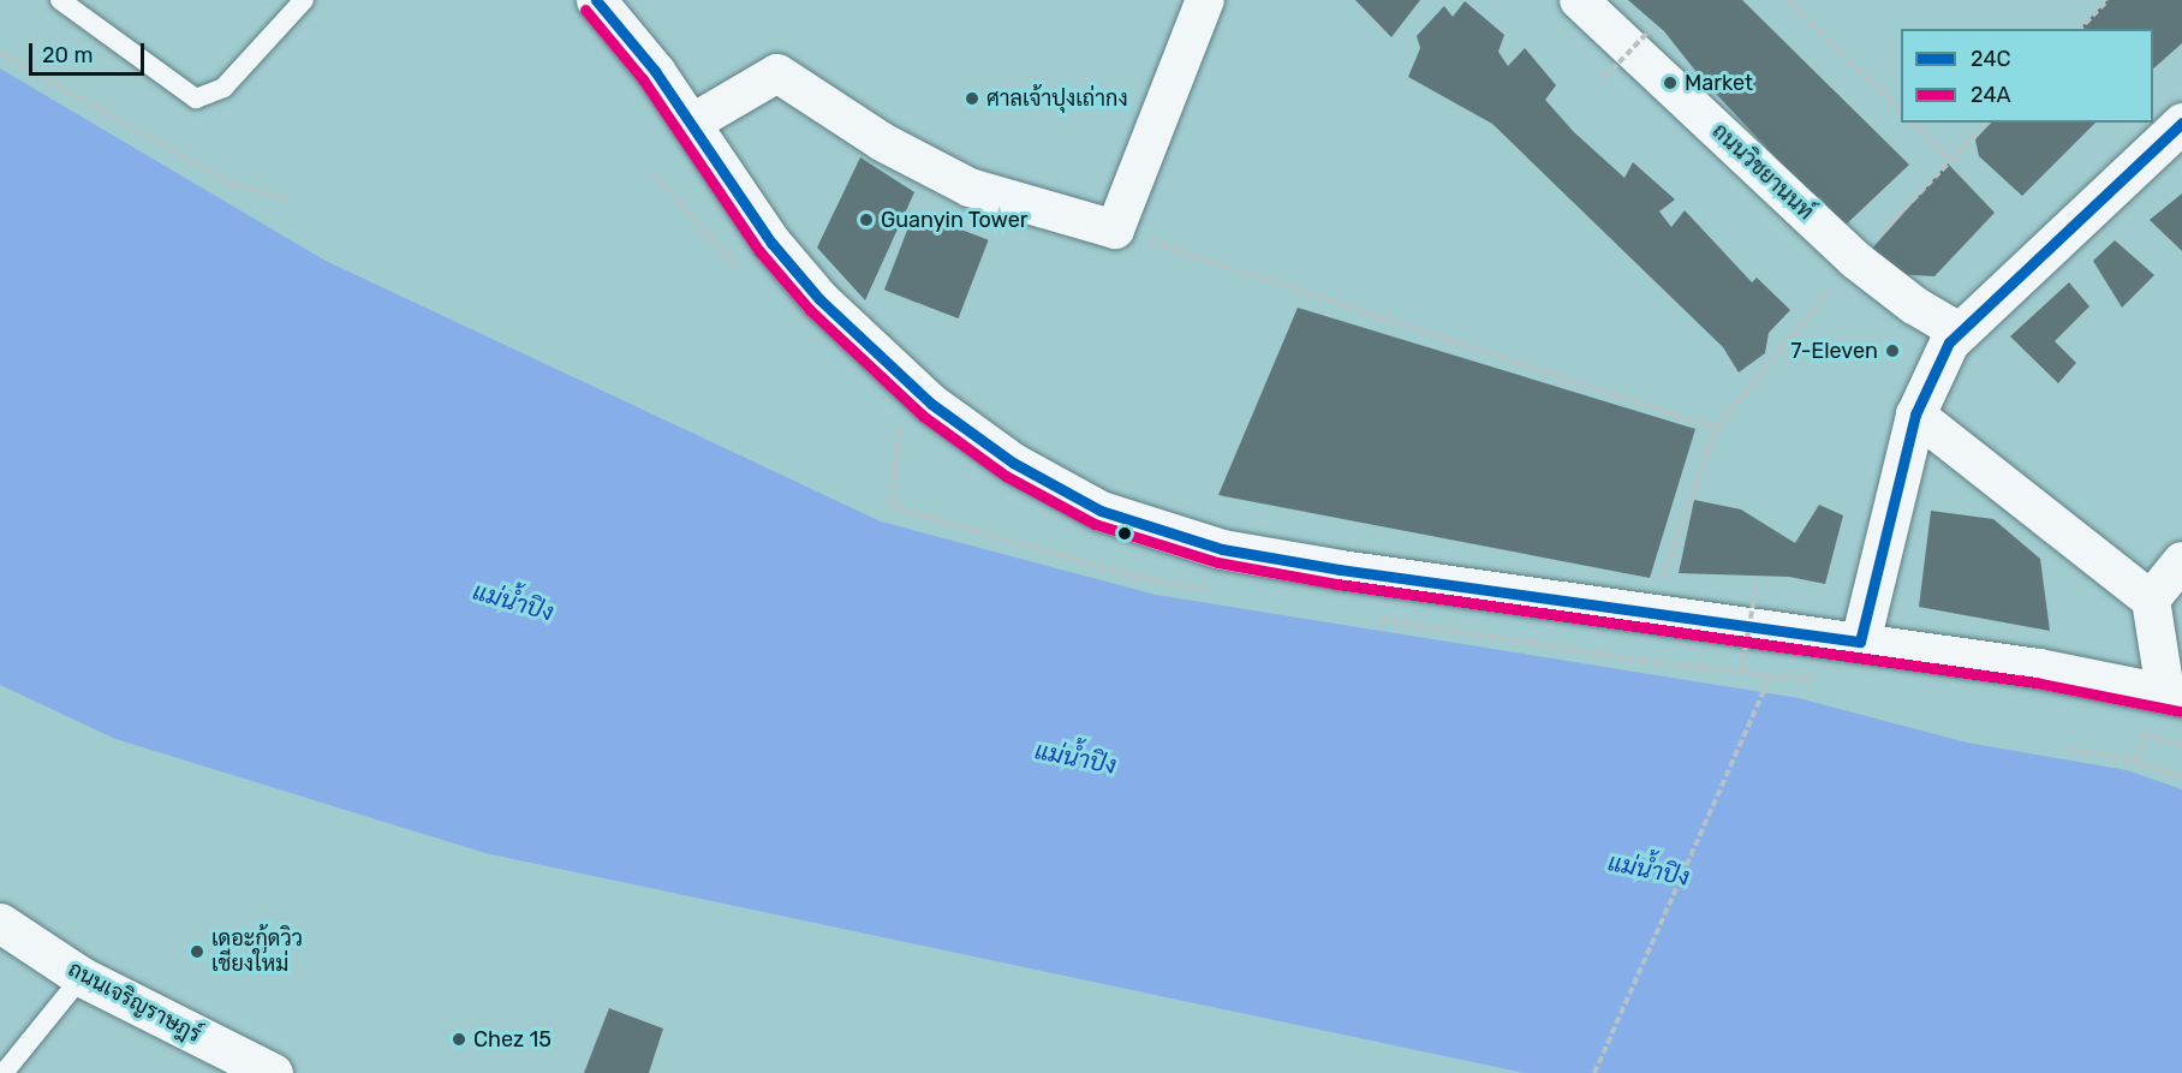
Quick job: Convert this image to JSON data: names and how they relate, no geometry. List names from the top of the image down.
{
  "streets": {
    "street": ["ถนนวิชยานนท์", "ถนนเจริญราษฎร์"]
  },
  "water": ["แม่น้ำปิง"],
  "places": [
    "Market",
    "ศาลเจ้าปุงเถ่ากง",
    "Guanyin Tower",
    "7-Eleven",
    "เดอะกู้ดวิว เชียงใหม่",
    "Chez 15"
  ],
  "lines": ["transit line 24C", "transit line 24A"],
  "legend": ["24C", "24A"],
  "scale_bar": "20 m"
}
